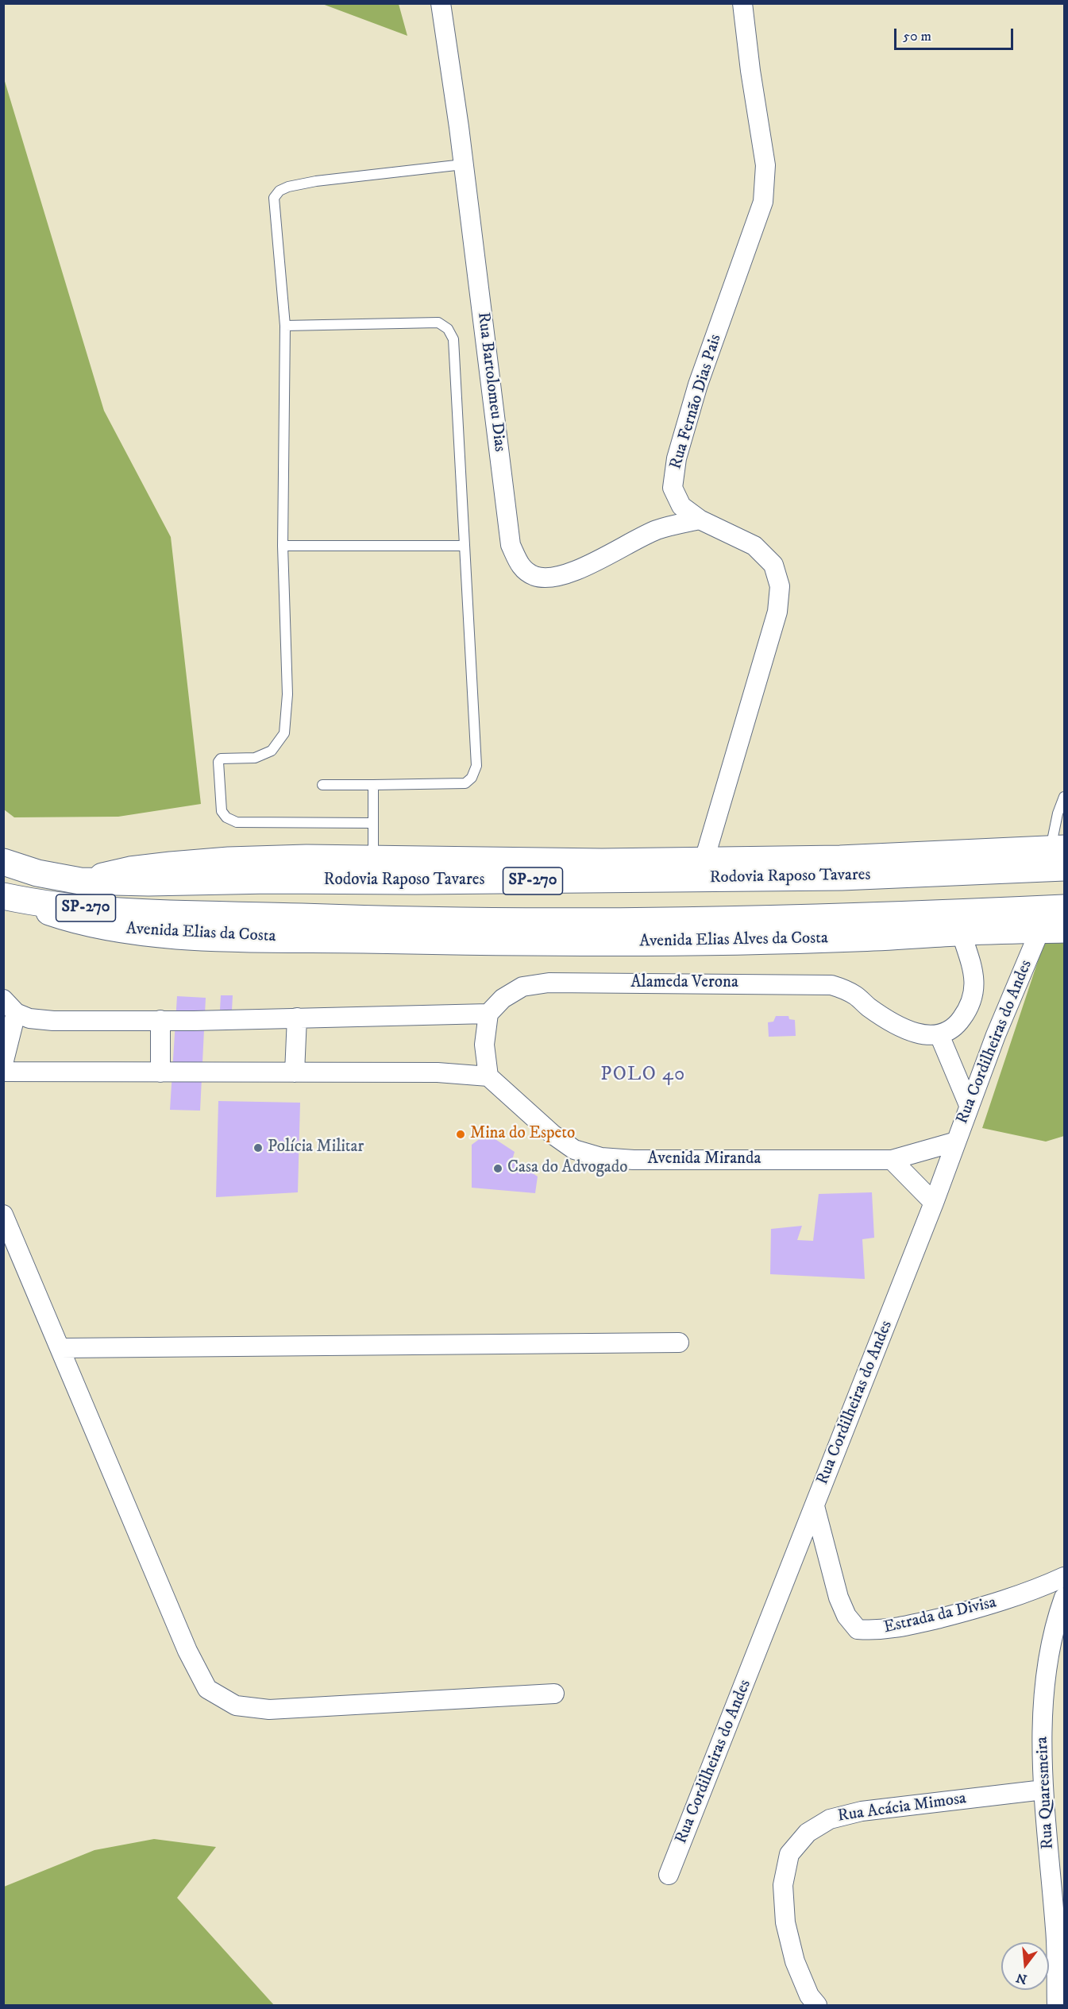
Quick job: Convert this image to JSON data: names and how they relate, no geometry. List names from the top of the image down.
{
  "streets": {
    "main road": [
      "Rodovia Raposo Tavares",
      "SP-270",
      "Avenida Elias da Costa",
      "Avenida Elias Alves da Costa"
    ],
    "street": [
      "Rua Bartolomeu Dias",
      "Rua Fernão Dias Pais",
      "Alameda Verona",
      "Rua Cordilheiras do Andes",
      "Avenida Miranda",
      "Estrada da Divisa",
      "Rua Quaresmeira",
      "Rua Acácia Mimosa"
    ]
  },
  "crossings": [
    ["Rua Bartolomeu Dias", "Rua Fernão Dias Pais"],
    ["SP-270", "Avenida Elias da Costa"],
    ["Avenida Elias da Costa", "Avenida Elias Alves da Costa"],
    ["Avenida Elias Alves da Costa", "Rua Cordilheiras do Andes"],
    ["Rua Cordilheiras do Andes", "Avenida Miranda"],
    ["Rua Cordilheiras do Andes", "Estrada da Divisa"],
    ["Rua Quaresmeira", "Rua Acácia Mimosa"]
  ],
  "districts": ["POLO 40"],
  "places": ["Mina do Espeto", "Polícia Militar", "Casa do Advogado"],
  "scale_bar": "50 m",
  "north": "bottom"
}
